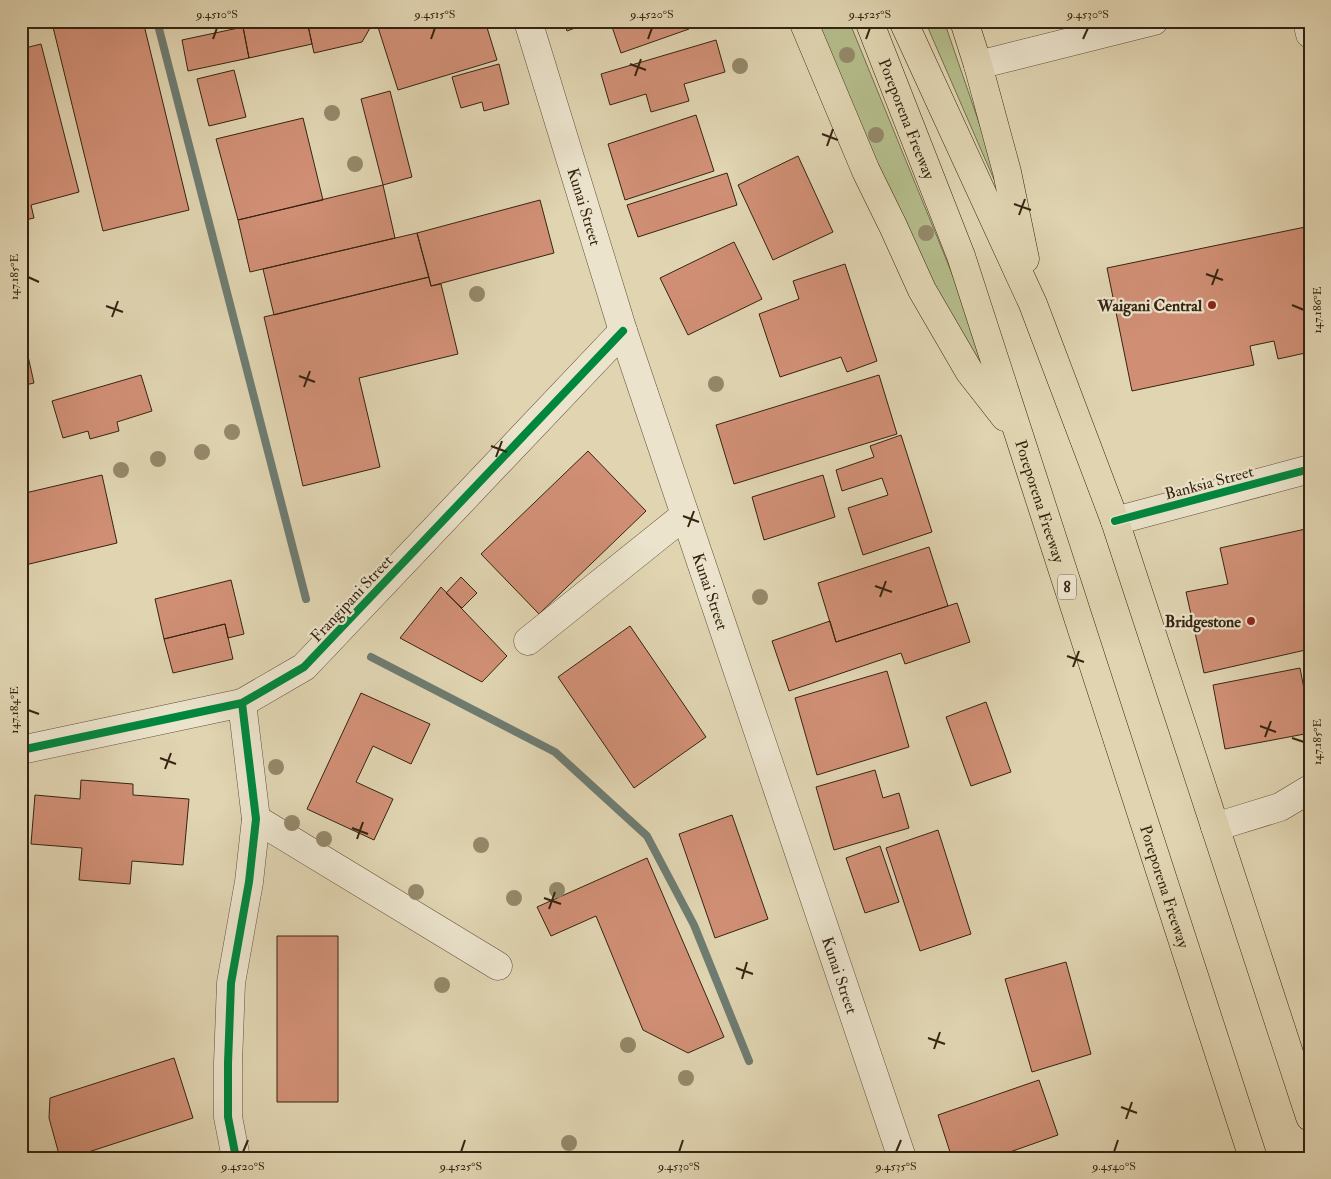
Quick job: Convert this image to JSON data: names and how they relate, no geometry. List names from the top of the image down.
{
  "streets": {
    "highway": ["Poreporena Freeway", "8"],
    "street": ["Kunai Street", "Banksia Street", "Frangipani Street"]
  },
  "crossings": [
    ["Poreporena Freeway", "Banksia Street"],
    ["Kunai Street", "Frangipani Street"]
  ],
  "places": ["Waigani Central", "Bridgestone"],
  "coordinates": [
    "9.4510°S",
    "9.4515°S",
    "9.4520°S",
    "9.4525°S",
    "9.4530°S",
    "147.185°E",
    "147.186°E",
    "147.184°E",
    "9.4535°S",
    "9.4540°S"
  ]
}
